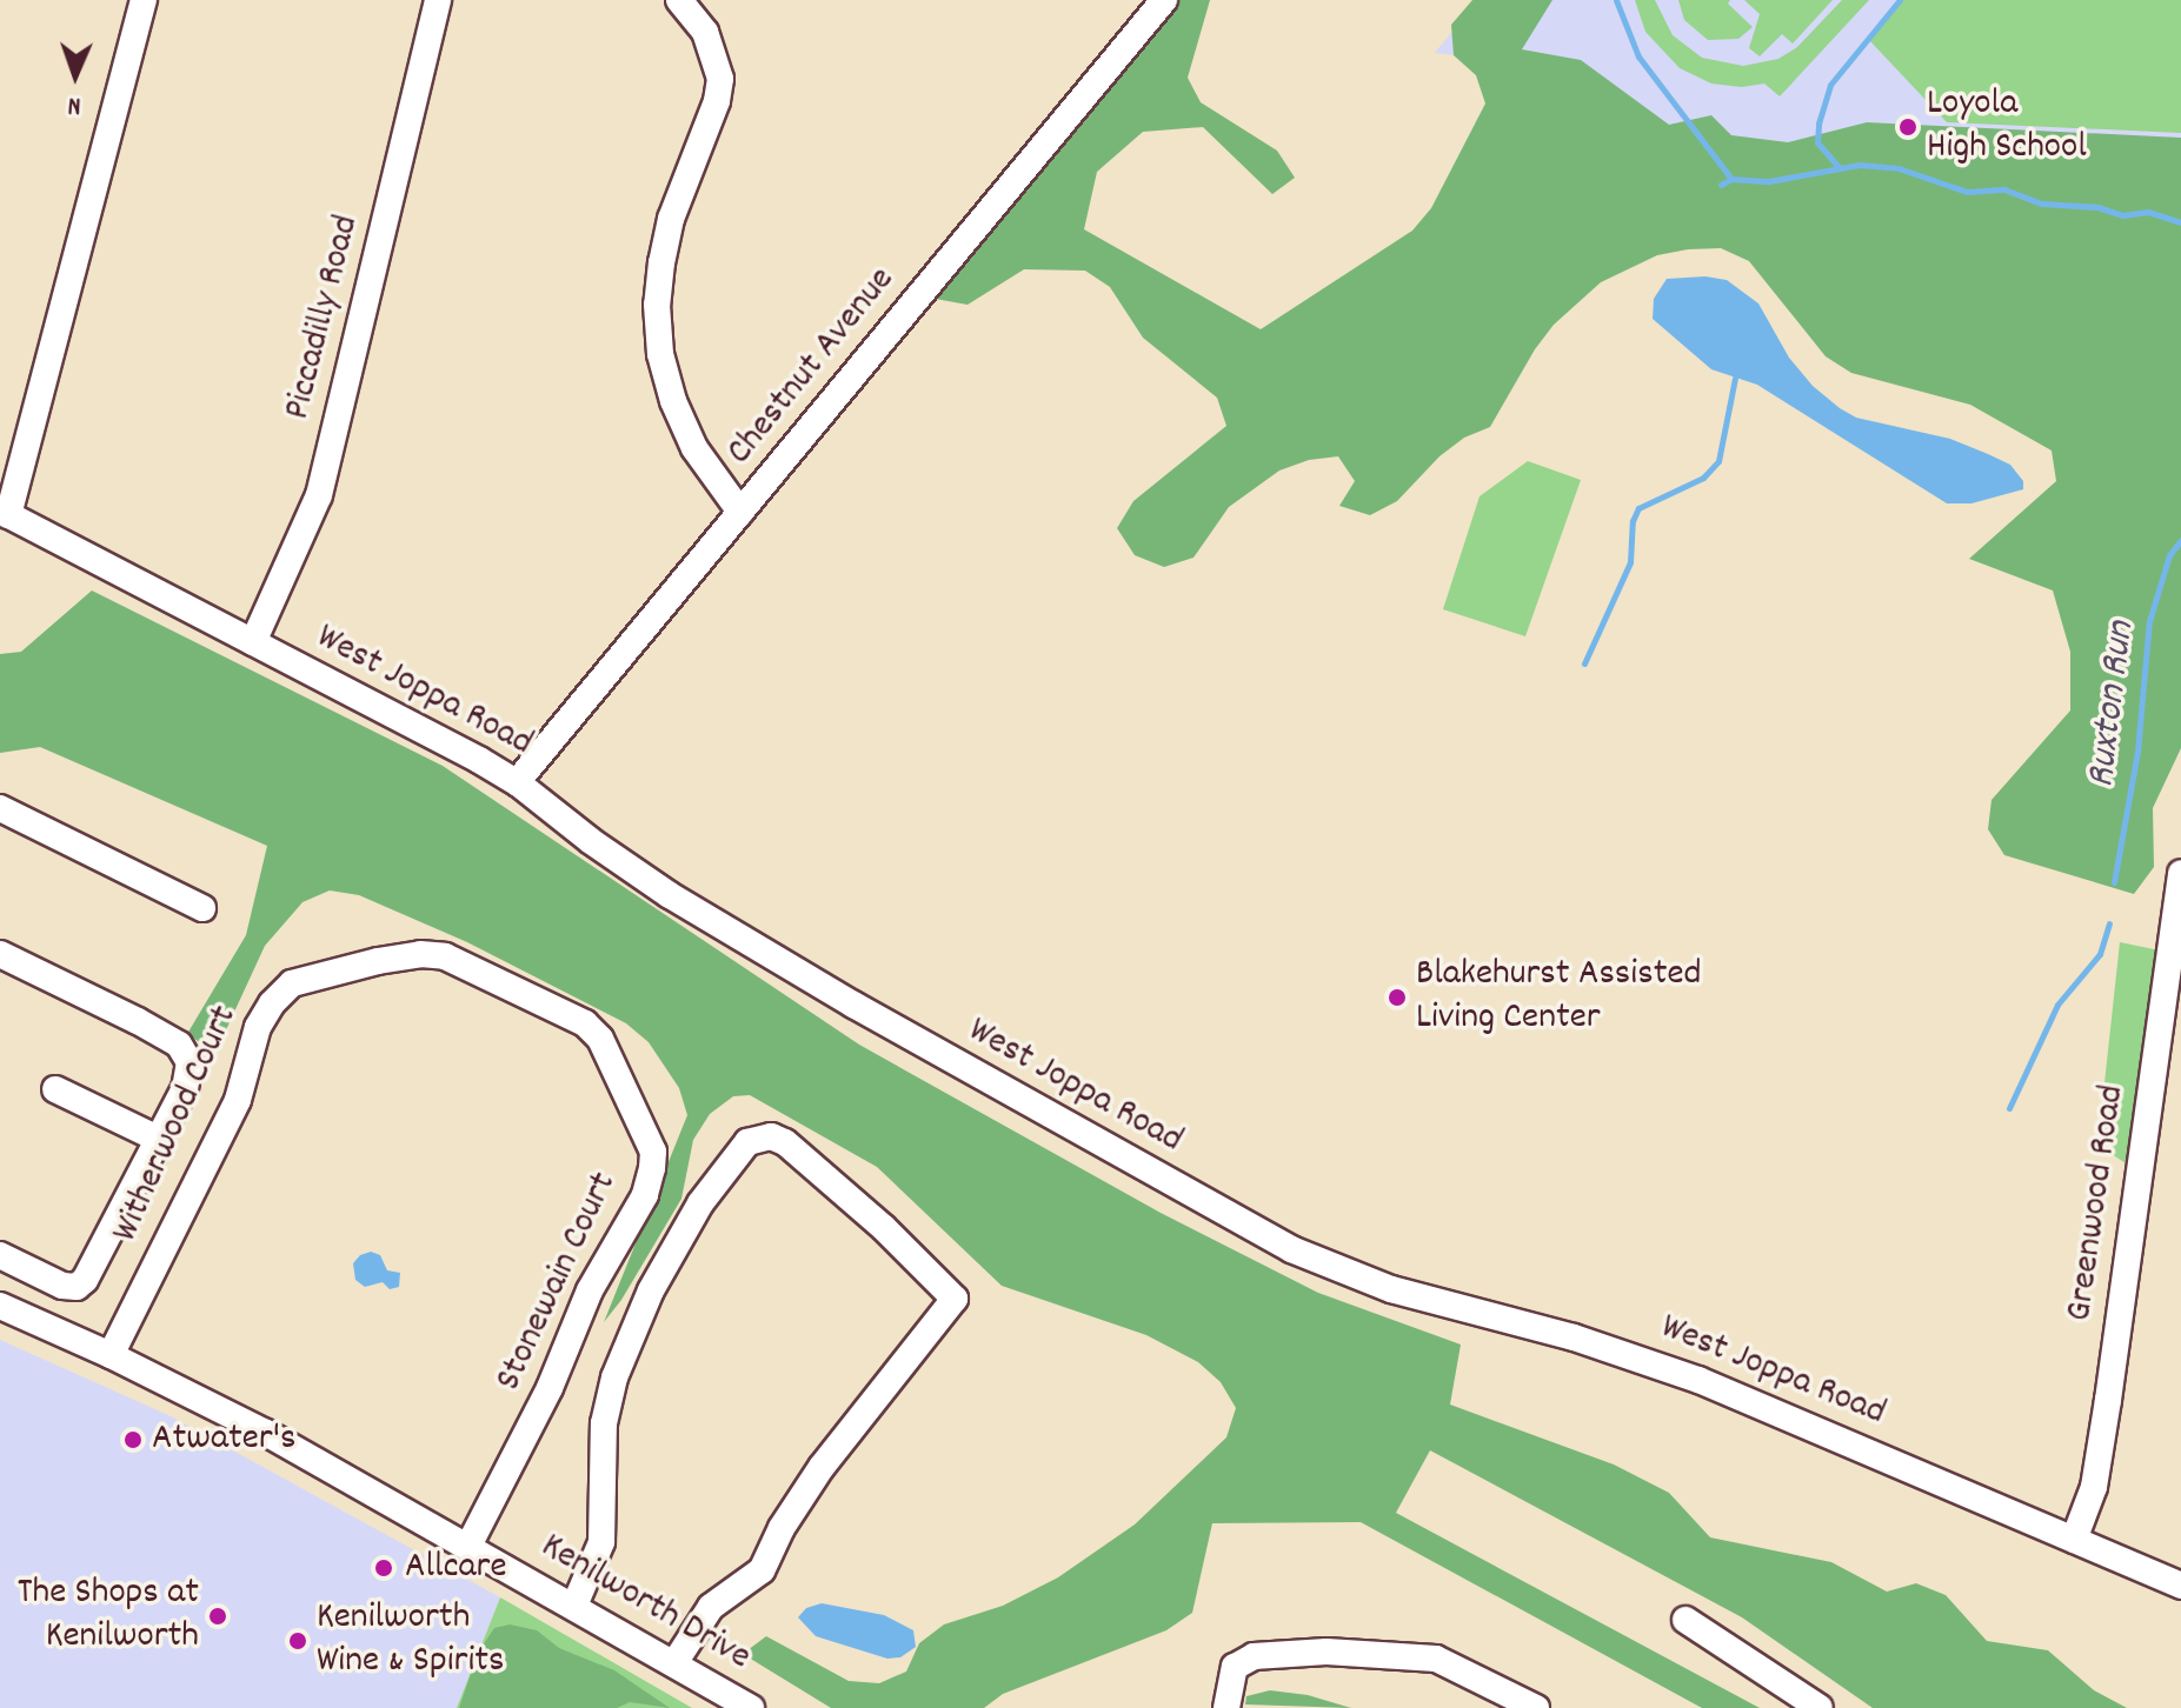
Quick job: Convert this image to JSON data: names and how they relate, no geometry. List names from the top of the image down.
{
  "streets": {
    "street": [
      "Piccadilly Road",
      "Chestnut Avenue",
      "West Joppa Road",
      "Witherwood Court",
      "Greenwood Road",
      "Stonewain Court",
      "Kenilworth Drive"
    ]
  },
  "crossings": [
    ["Piccadilly Road", "West Joppa Road"],
    ["Chestnut Avenue", "West Joppa Road"],
    ["West Joppa Road", "Greenwood Road"],
    ["Witherwood Court", "Stonewain Court"],
    ["Witherwood Court", "Kenilworth Drive"],
    ["Stonewain Court", "Kenilworth Drive"]
  ],
  "water": ["Ruxton Run"],
  "places": [
    "Loyola High School",
    "Blakehurst Assisted Living Center",
    "Atwater's",
    "Allcare",
    "The Shops at Kenilworth",
    "Kenilworth Wine & Spirits"
  ],
  "north": "bottom"
}
